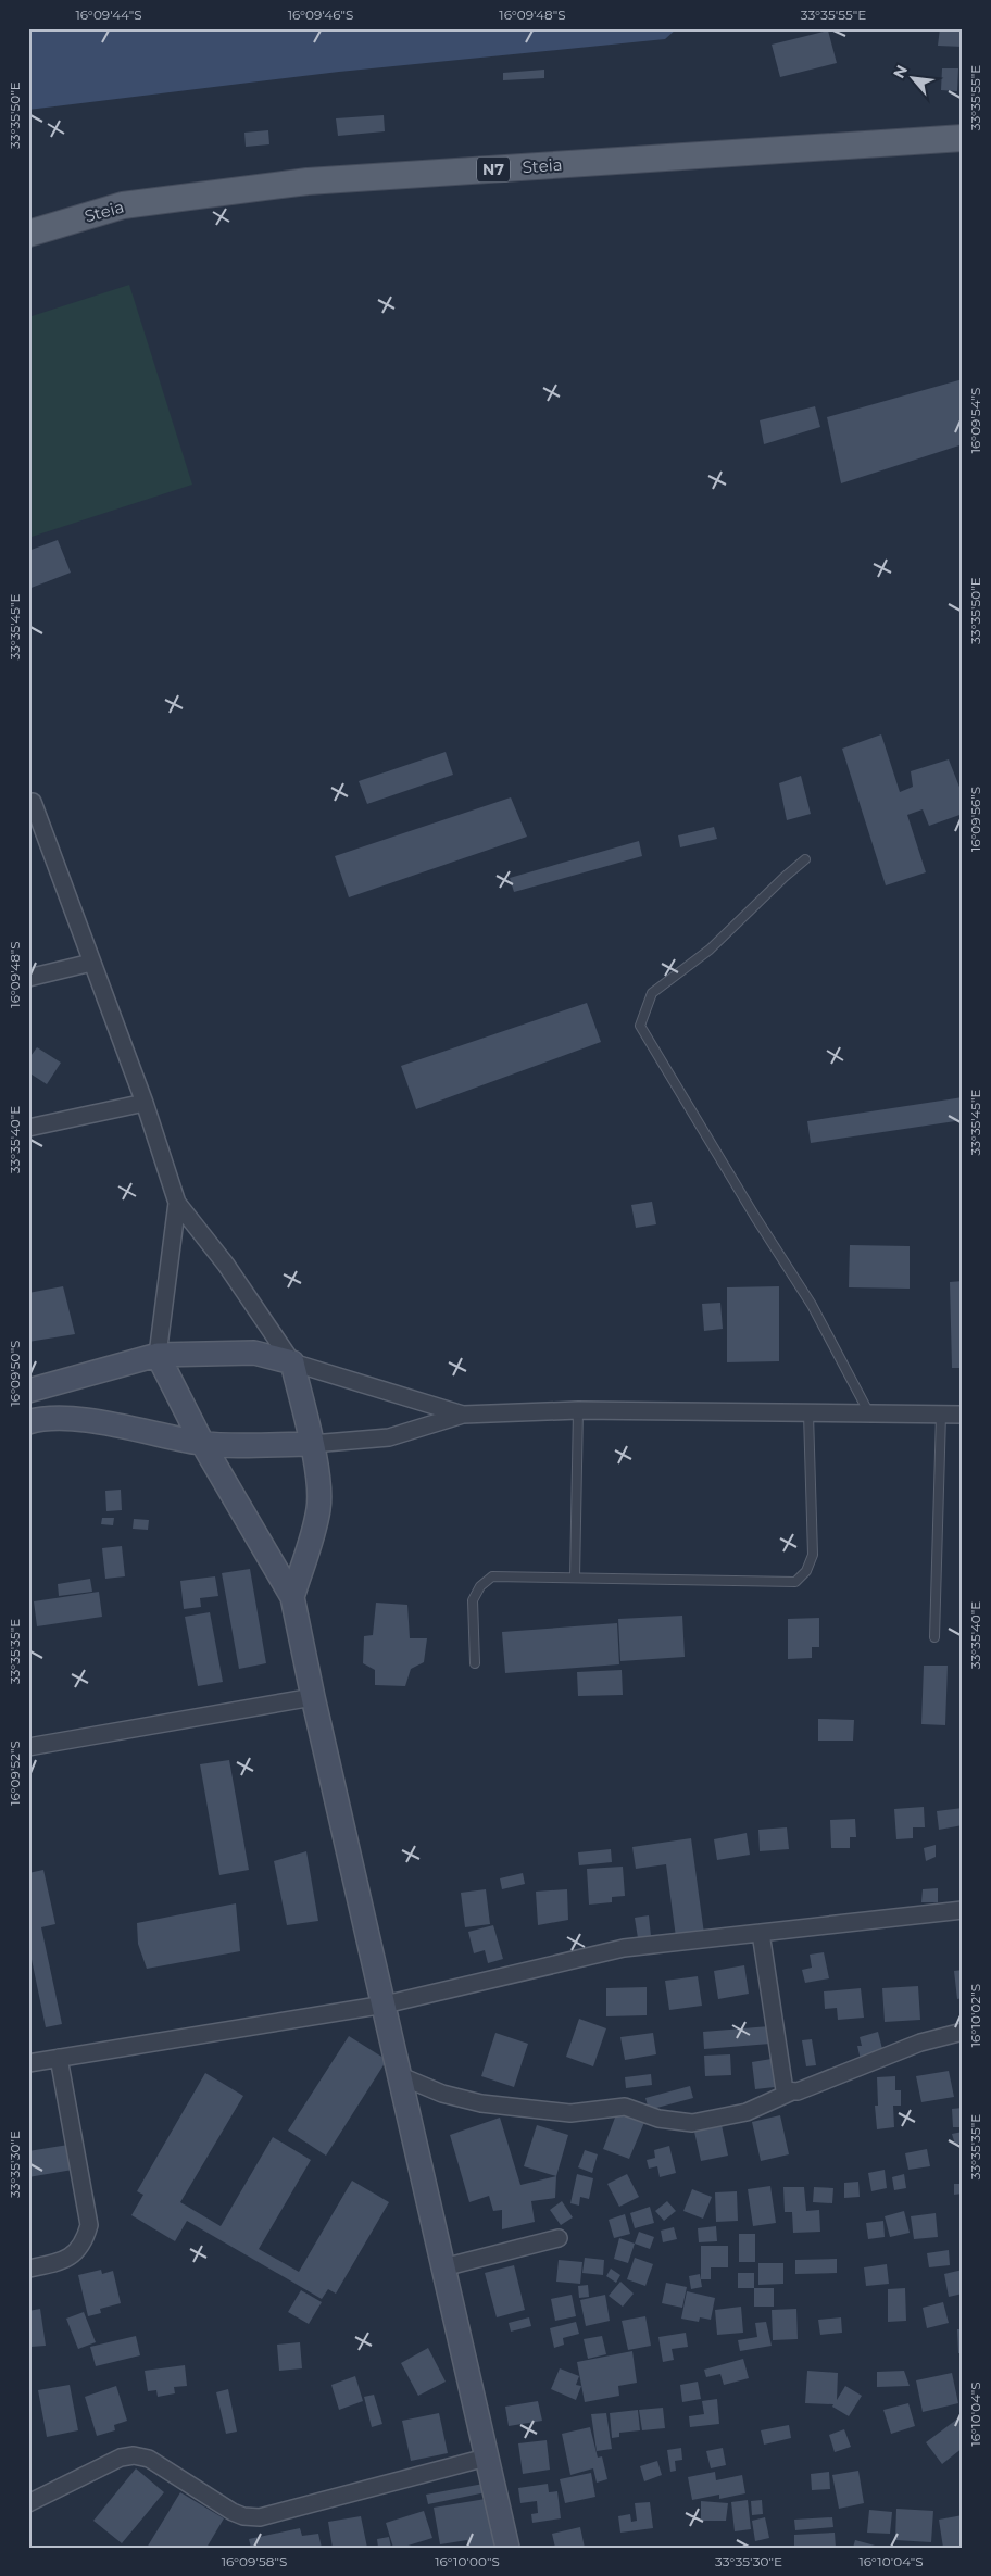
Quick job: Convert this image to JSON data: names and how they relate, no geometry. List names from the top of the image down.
{
  "streets": {
    "main road": ["Steia", "N7"]
  },
  "north": "top left",
  "coordinates": [
    "16°09'44\"S",
    "16°09'46\"S",
    "16°09'48\"S",
    "33°35'55\"E",
    "33°35'50\"E",
    "16°09'54\"S",
    "33°35'45\"E",
    "16°09'56\"S",
    "33°35'40\"E",
    "16°09'50\"S",
    "33°35'35\"E",
    "16°09'52\"S",
    "16°10'02\"S",
    "33°35'30\"E",
    "16°10'04\"S",
    "16°09'58\"S",
    "16°10'00\"S"
  ]
}
